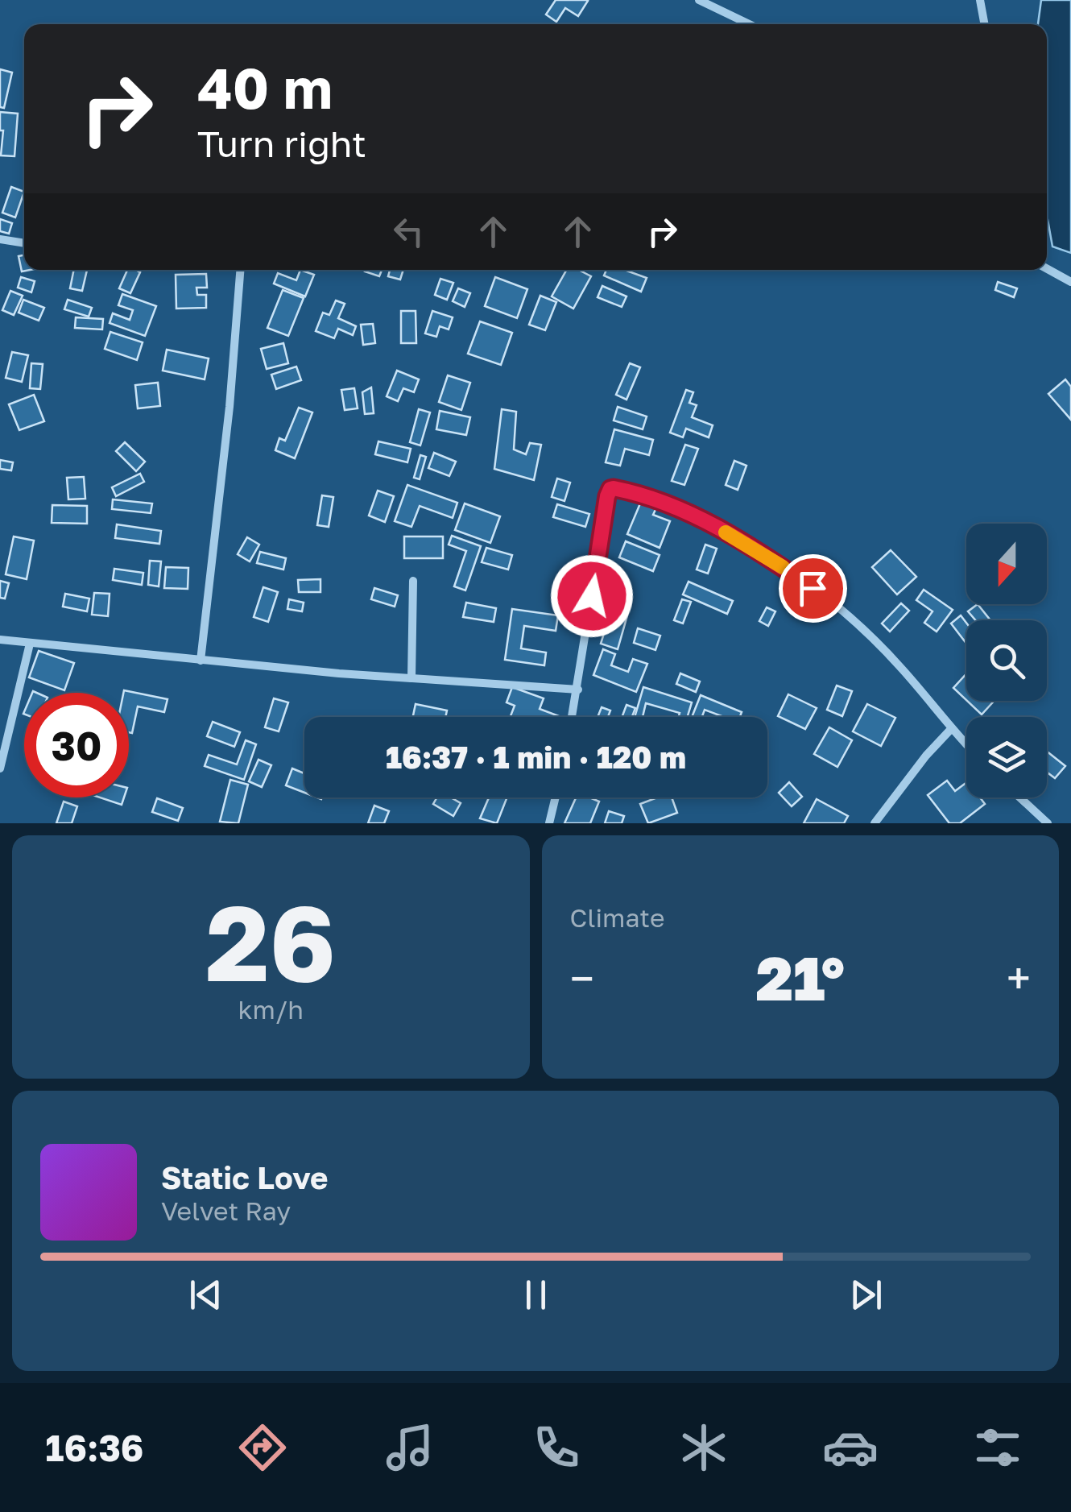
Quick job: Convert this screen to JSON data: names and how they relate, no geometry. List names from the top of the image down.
{
  "north": "bottom",
  "page": {
    "turn": ["40 m", "Turn right"],
    "limit": "30",
    "trip": "16:37 · 1 min · 120 m",
    "tile": [
      ["26", "km/h"],
      "Climate"
    ],
    "heat": ["−", "21°", "+"],
    "song": ["Static Love", "Velvet Ray"],
    "tabs": "16:36"
  }
}
